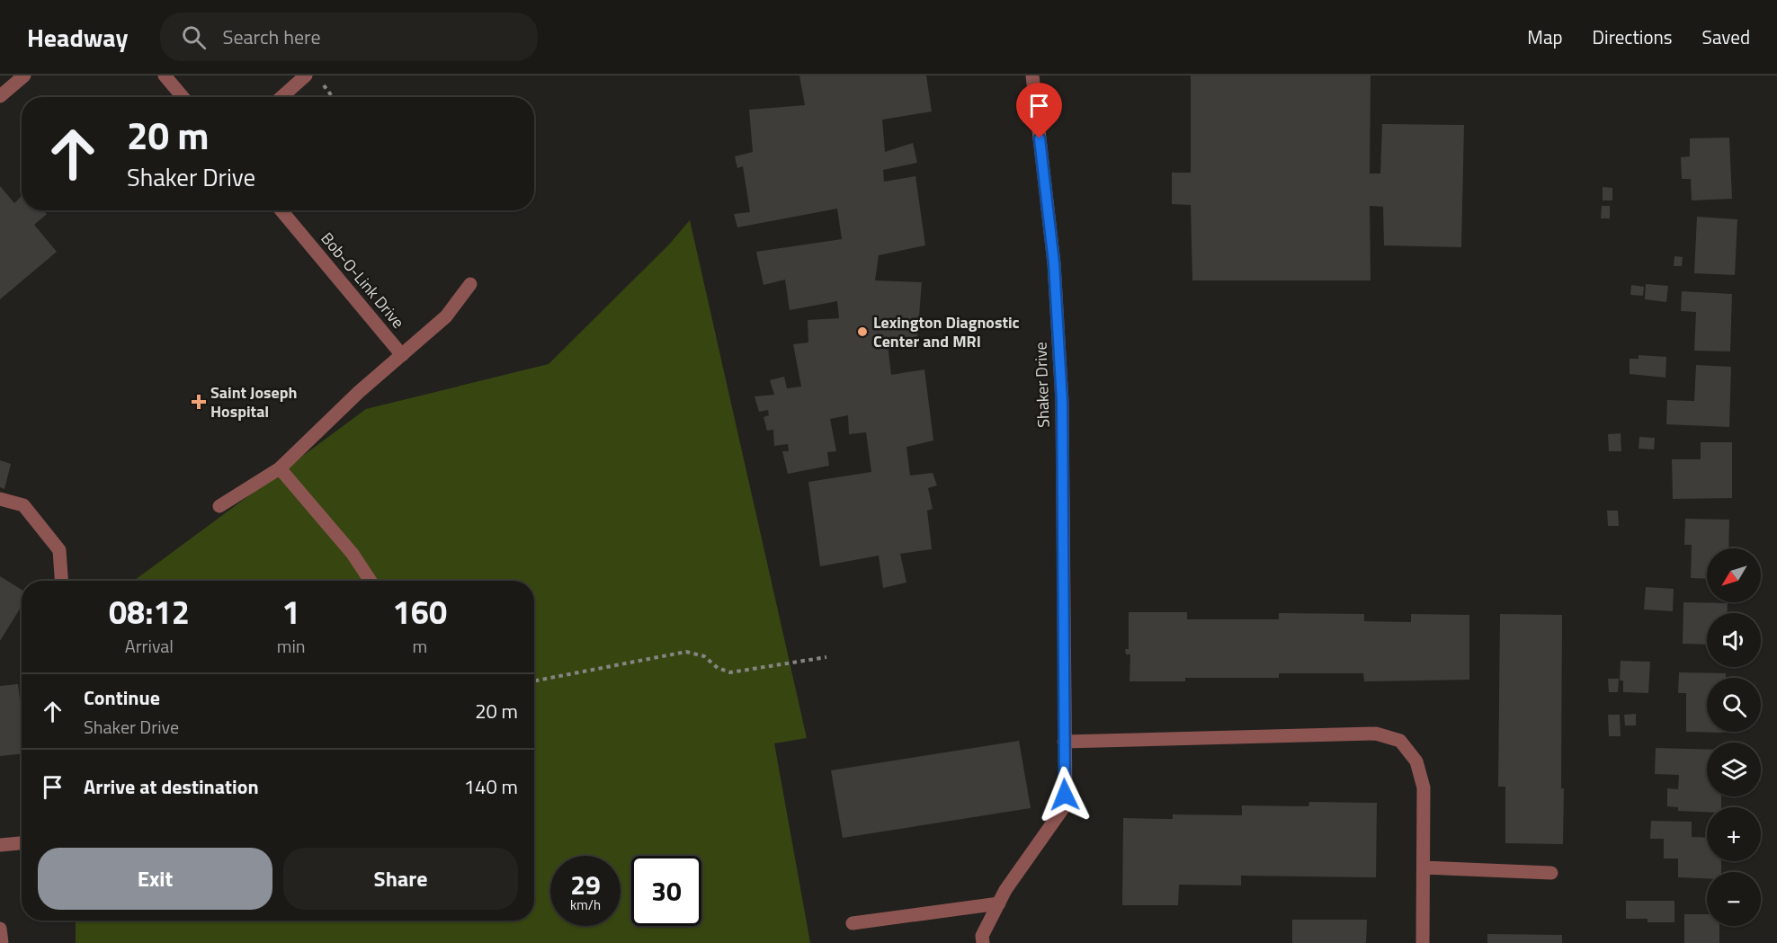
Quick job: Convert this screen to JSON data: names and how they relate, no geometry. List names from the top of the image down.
{
  "streets": {
    "street": ["Bob-O-Link Drive", "Shaker Drive"]
  },
  "places": {
    "other": ["Lexington Diagnostic Center and MRI"],
    "health": ["Saint Joseph Hospital"]
  },
  "north": "bottom left",
  "page": {
    "header": "Headway",
    "search": "Search here",
    "nav": ["Map", "Directions", "Saved"],
    "turn": ["20 m", "Shaker Drive"],
    "map_buttons": ["+", "−"],
    "eta": [
      "08:12",
      "Arrival",
      "1",
      "min",
      "160",
      "m"
    ],
    "list": [
      {
        "name": "Continue",
        "note": "Shaker Drive",
        "value": "20 m"
      },
      {
        "name": "Arrive at destination",
        "value": "140 m"
      }
    ],
    "buttons": ["Exit", "Share"],
    "speed": "29 km/h",
    "limit": "30"
  }
}
